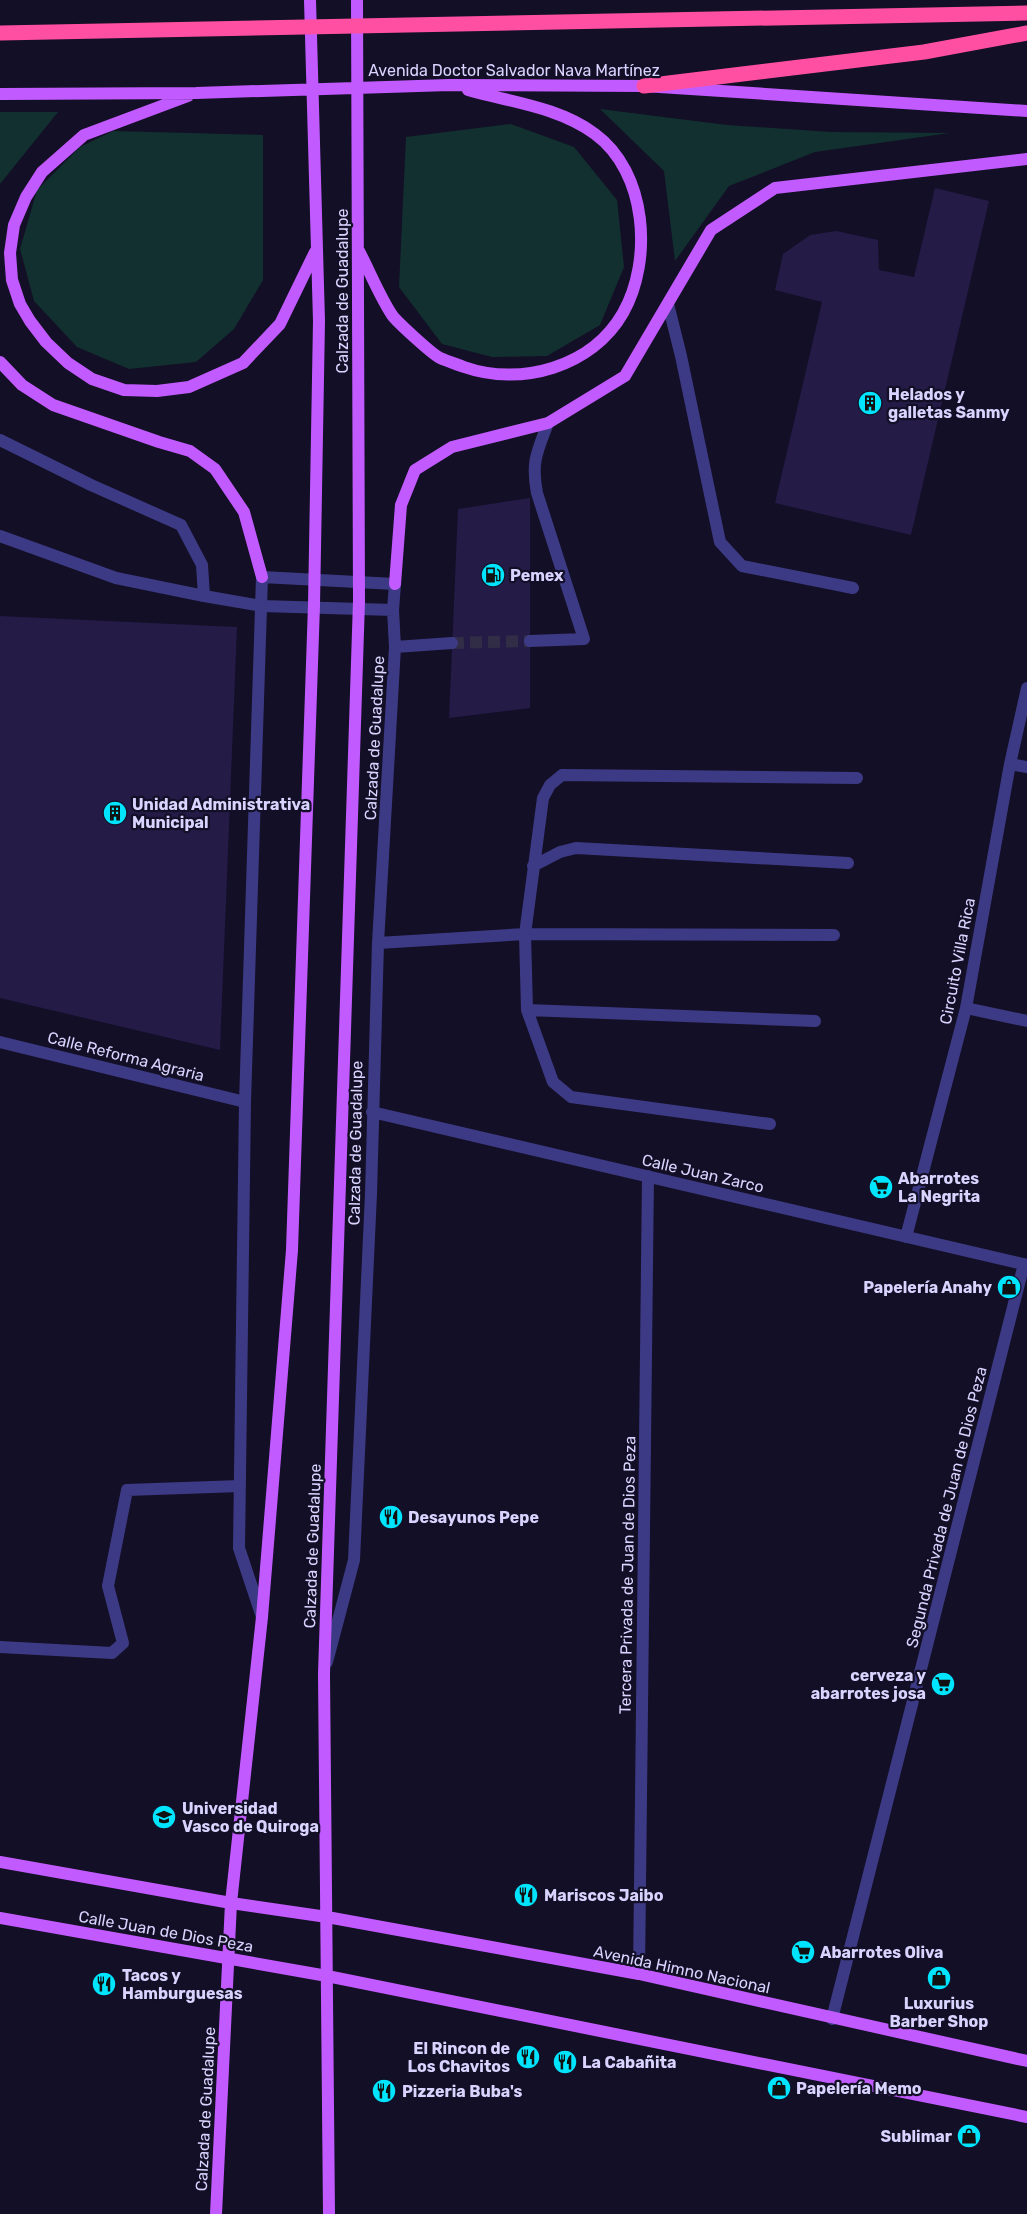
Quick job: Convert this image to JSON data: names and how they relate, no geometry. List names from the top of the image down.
{
  "streets": {
    "main road": [
      "Avenida Doctor Salvador Nava Martínez",
      "Calzada de Guadalupe",
      "Calle Juan de Dios Peza",
      "Avenida Himno Nacional"
    ],
    "street": [
      "Circuito Villa Rica",
      "Calle Reforma Agraria",
      "Calle Juan Zarco",
      "Segunda Privada de Juan de Dios Peza",
      "Tercera Privada de Juan de Dios Peza"
    ]
  },
  "crossings": [
    ["Calzada de Guadalupe", "Calle Reforma Agraria"],
    ["Calzada de Guadalupe", "Calle Juan Zarco"],
    ["Calzada de Guadalupe", "Calle Juan de Dios Peza"],
    ["Calzada de Guadalupe", "Avenida Himno Nacional"],
    ["Circuito Villa Rica", "Calle Juan Zarco"],
    ["Calle Juan Zarco", "Segunda Privada de Juan de Dios Peza"],
    ["Calle Juan Zarco", "Tercera Privada de Juan de Dios Peza"],
    ["Segunda Privada de Juan de Dios Peza", "Avenida Himno Nacional"],
    ["Tercera Privada de Juan de Dios Peza", "Avenida Himno Nacional"]
  ],
  "places": {
    "building": ["Helados y galletas Sanmy", "Unidad Administrativa Municipal"],
    "fuel station": ["Pemex"],
    "supermarket": ["Abarrotes La Negrita", "cerveza y abarrotes josa", "Abarrotes Oliva"],
    "shop": [
      "Papelería Anahy",
      "Luxurius Barber Shop",
      "Papelería Memo",
      "Sublimar"
    ],
    "restaurant": [
      "Desayunos Pepe",
      "Mariscos Jaibo",
      "Tacos y Hamburguesas",
      "El Rincon de Los Chavitos",
      "La Cabañita",
      "Pizzeria Buba's"
    ],
    "school or university": ["Universidad Vasco de Quiroga"]
  }
}
